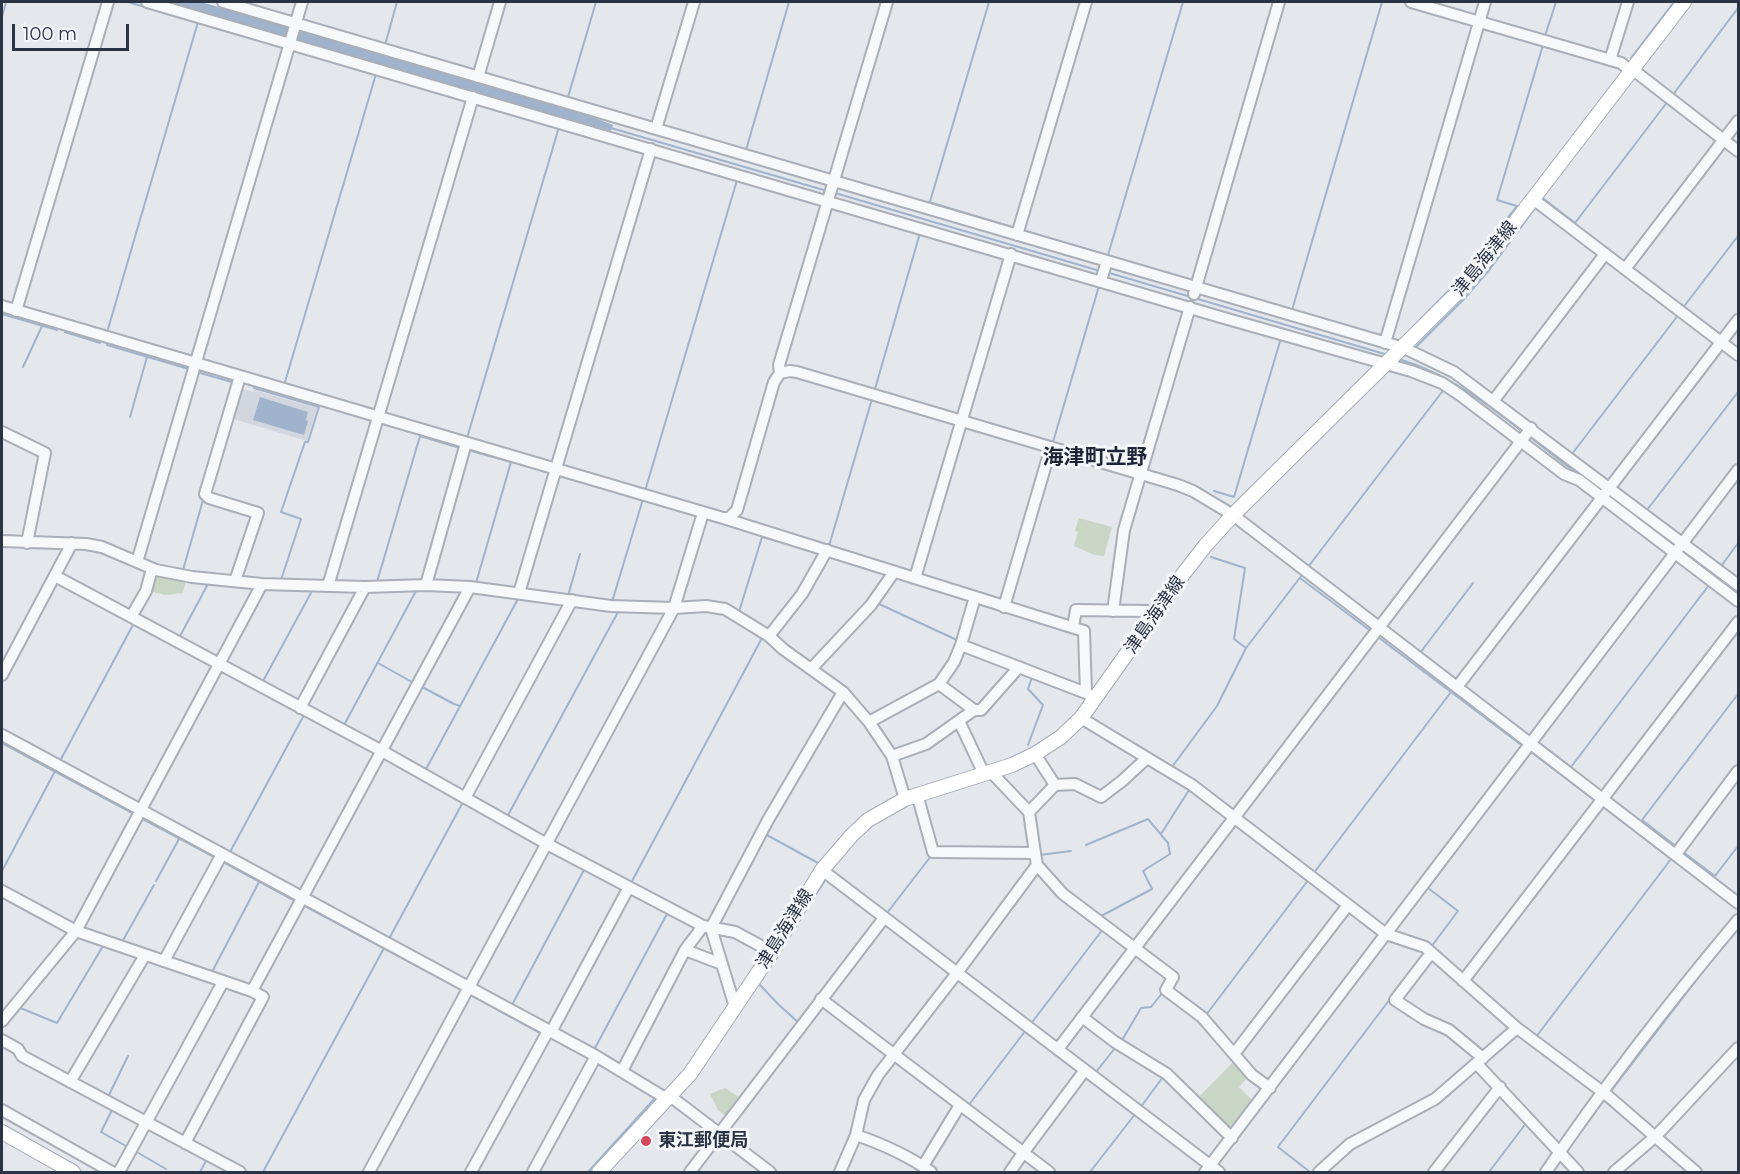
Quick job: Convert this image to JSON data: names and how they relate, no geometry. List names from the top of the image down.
{
  "streets": {
    "main road": ["津島海津線"]
  },
  "districts": ["海津町立野"],
  "places": ["東江郵便局"],
  "scale_bar": "100 m"
}
